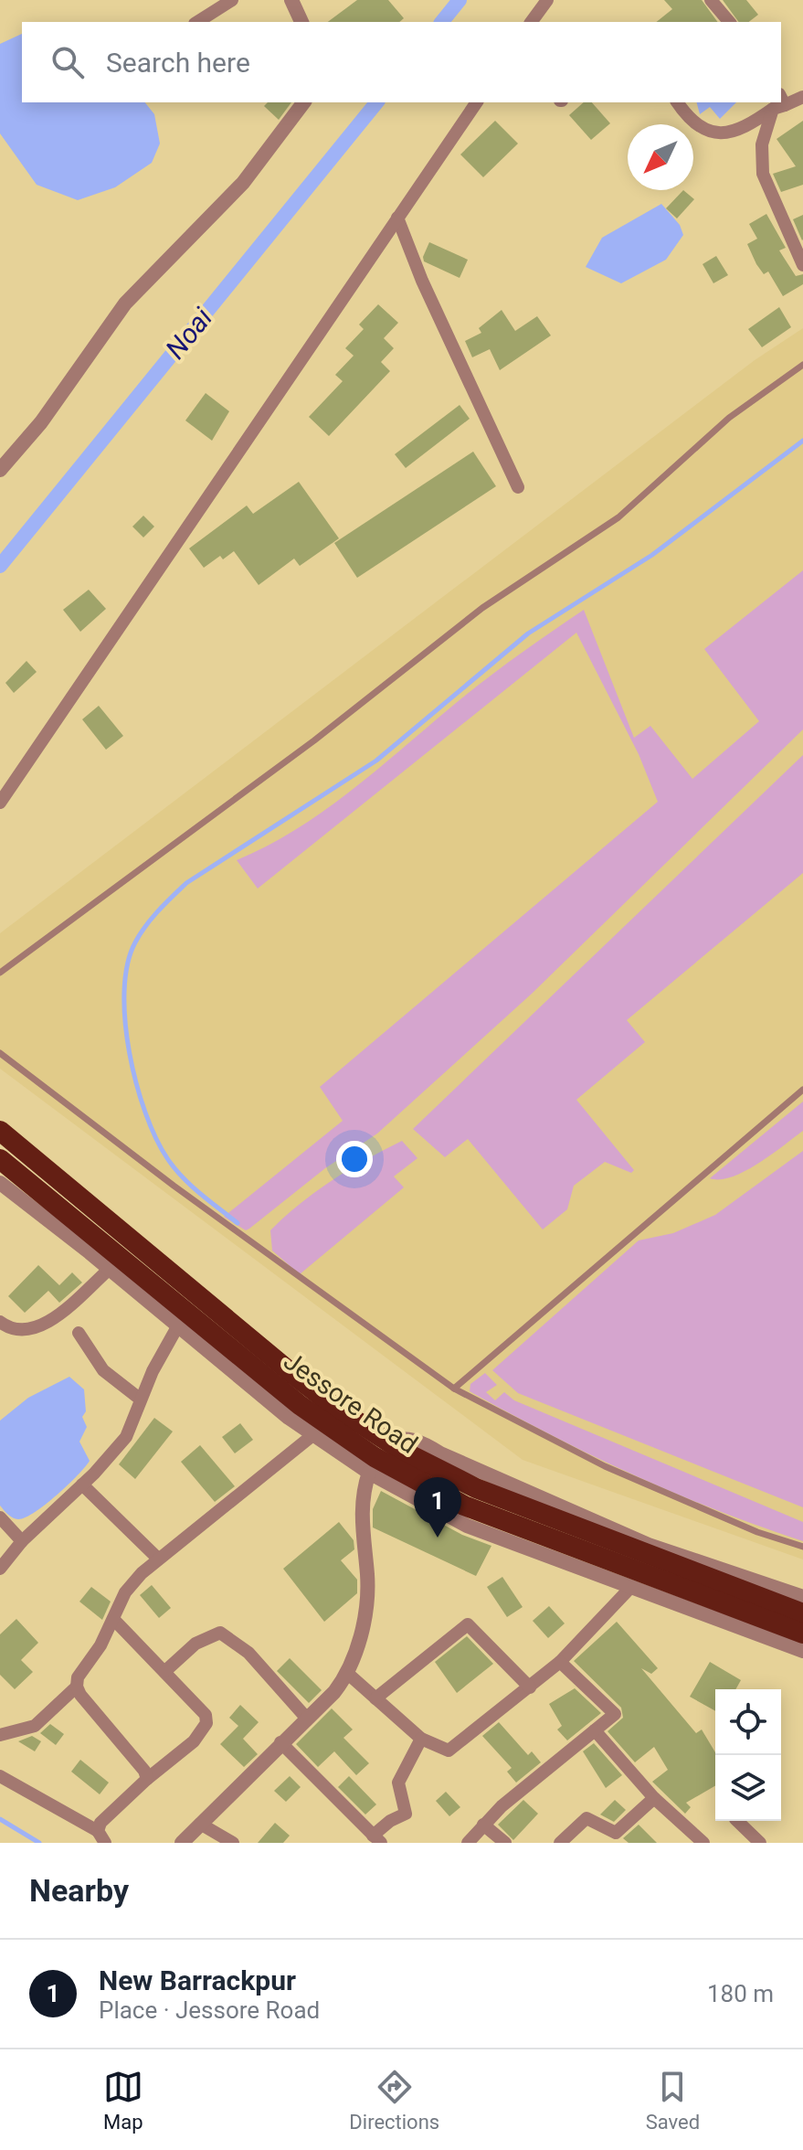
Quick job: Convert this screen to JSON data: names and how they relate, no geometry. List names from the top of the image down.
{
  "streets": {
    "highway": ["Jessore Road"]
  },
  "water": ["Noai"],
  "north": "bottom left",
  "page": {
    "search": "Search here",
    "pins": "1",
    "heading": "Nearby",
    "list": [
      {
        "mark": "1",
        "name": "New Barrackpur",
        "note": "Place · Jessore Road",
        "value": "180 m"
      }
    ],
    "nav": ["Map", "Directions", "Saved"]
  }
}
